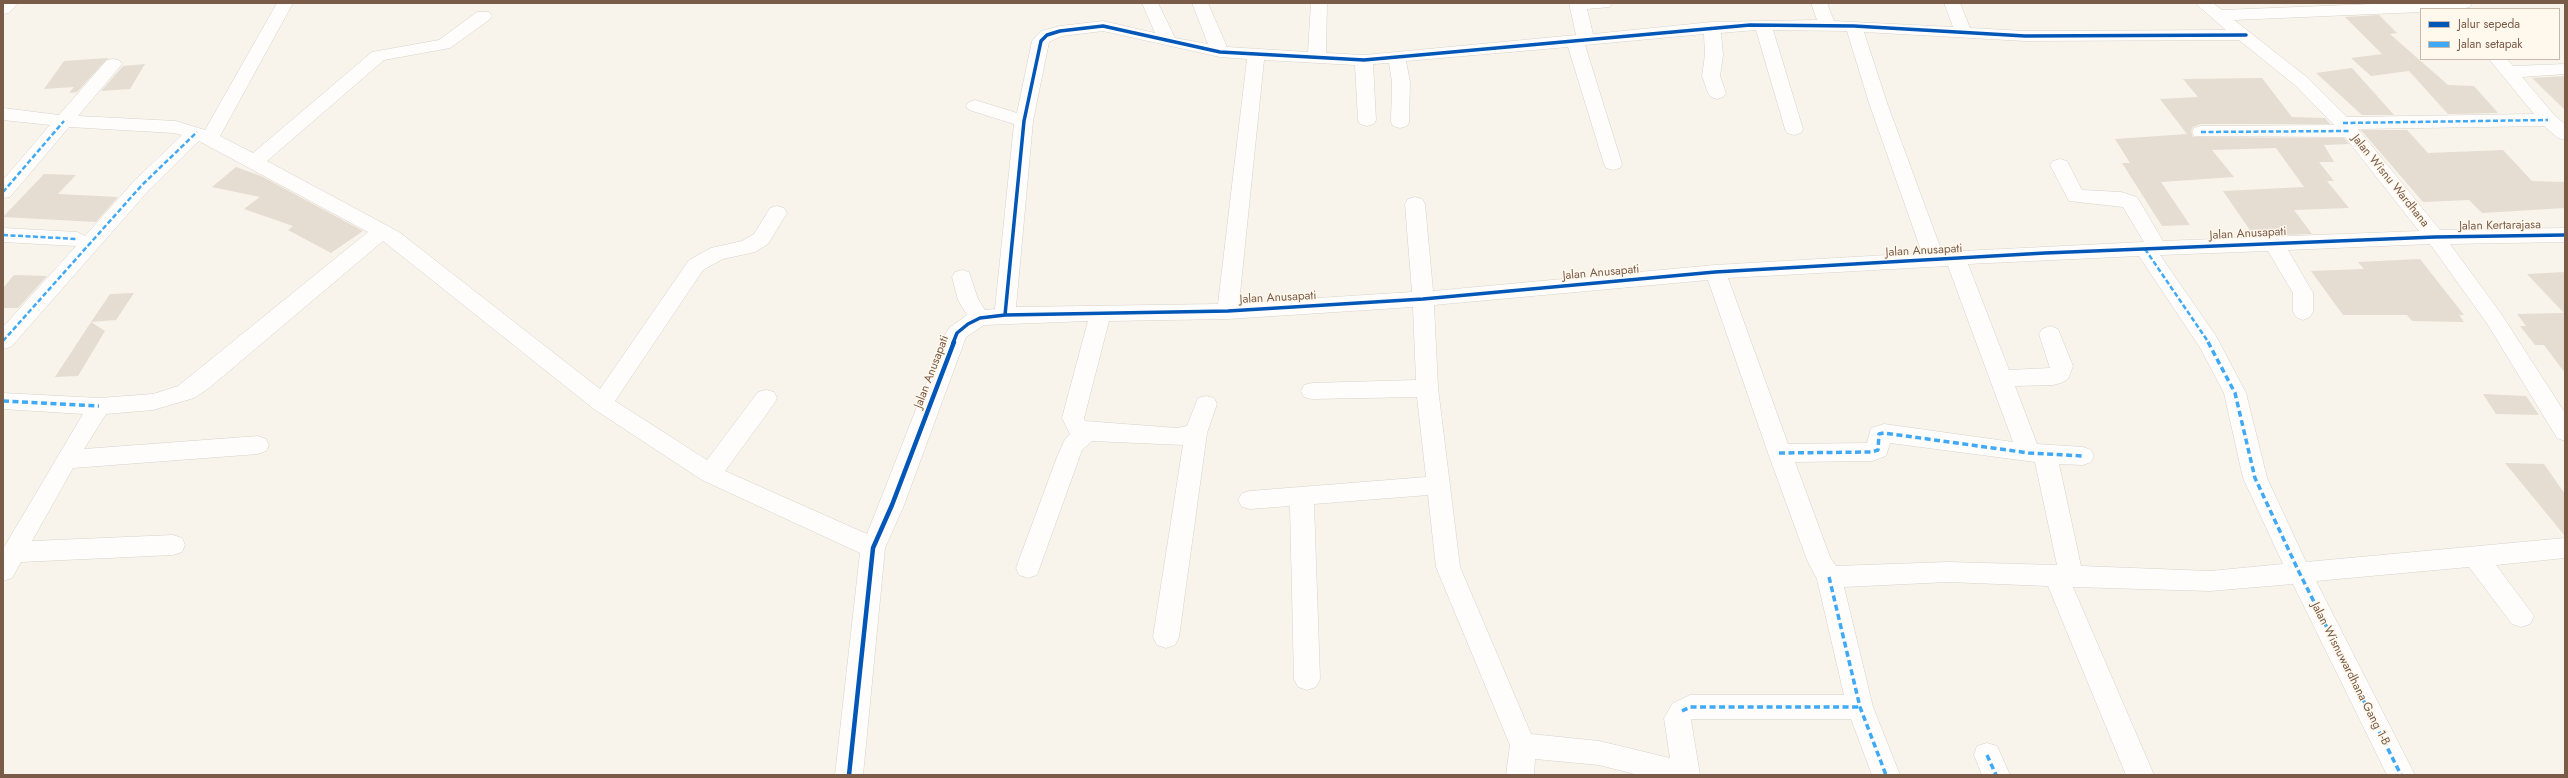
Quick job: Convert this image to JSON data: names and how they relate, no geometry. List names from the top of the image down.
{
  "streets": {
    "street": [
      "Jalan Wisnu Wardhana",
      "Jalan Kertarajasa",
      "Jalan Anusapati",
      "Jalan Wisnuwardhana Gang 1-B"
    ]
  },
  "crossings": [
    ["Jalan Wisnu Wardhana", "Jalan Kertarajasa"],
    ["Jalan Wisnu Wardhana", "Jalan Anusapati"],
    ["Jalan Kertarajasa", "Jalan Anusapati"],
    ["Jalan Anusapati", "Jalan Wisnuwardhana Gang 1-B"]
  ],
  "legend": ["Jalur sepeda", "Jalan setapak"]
}
